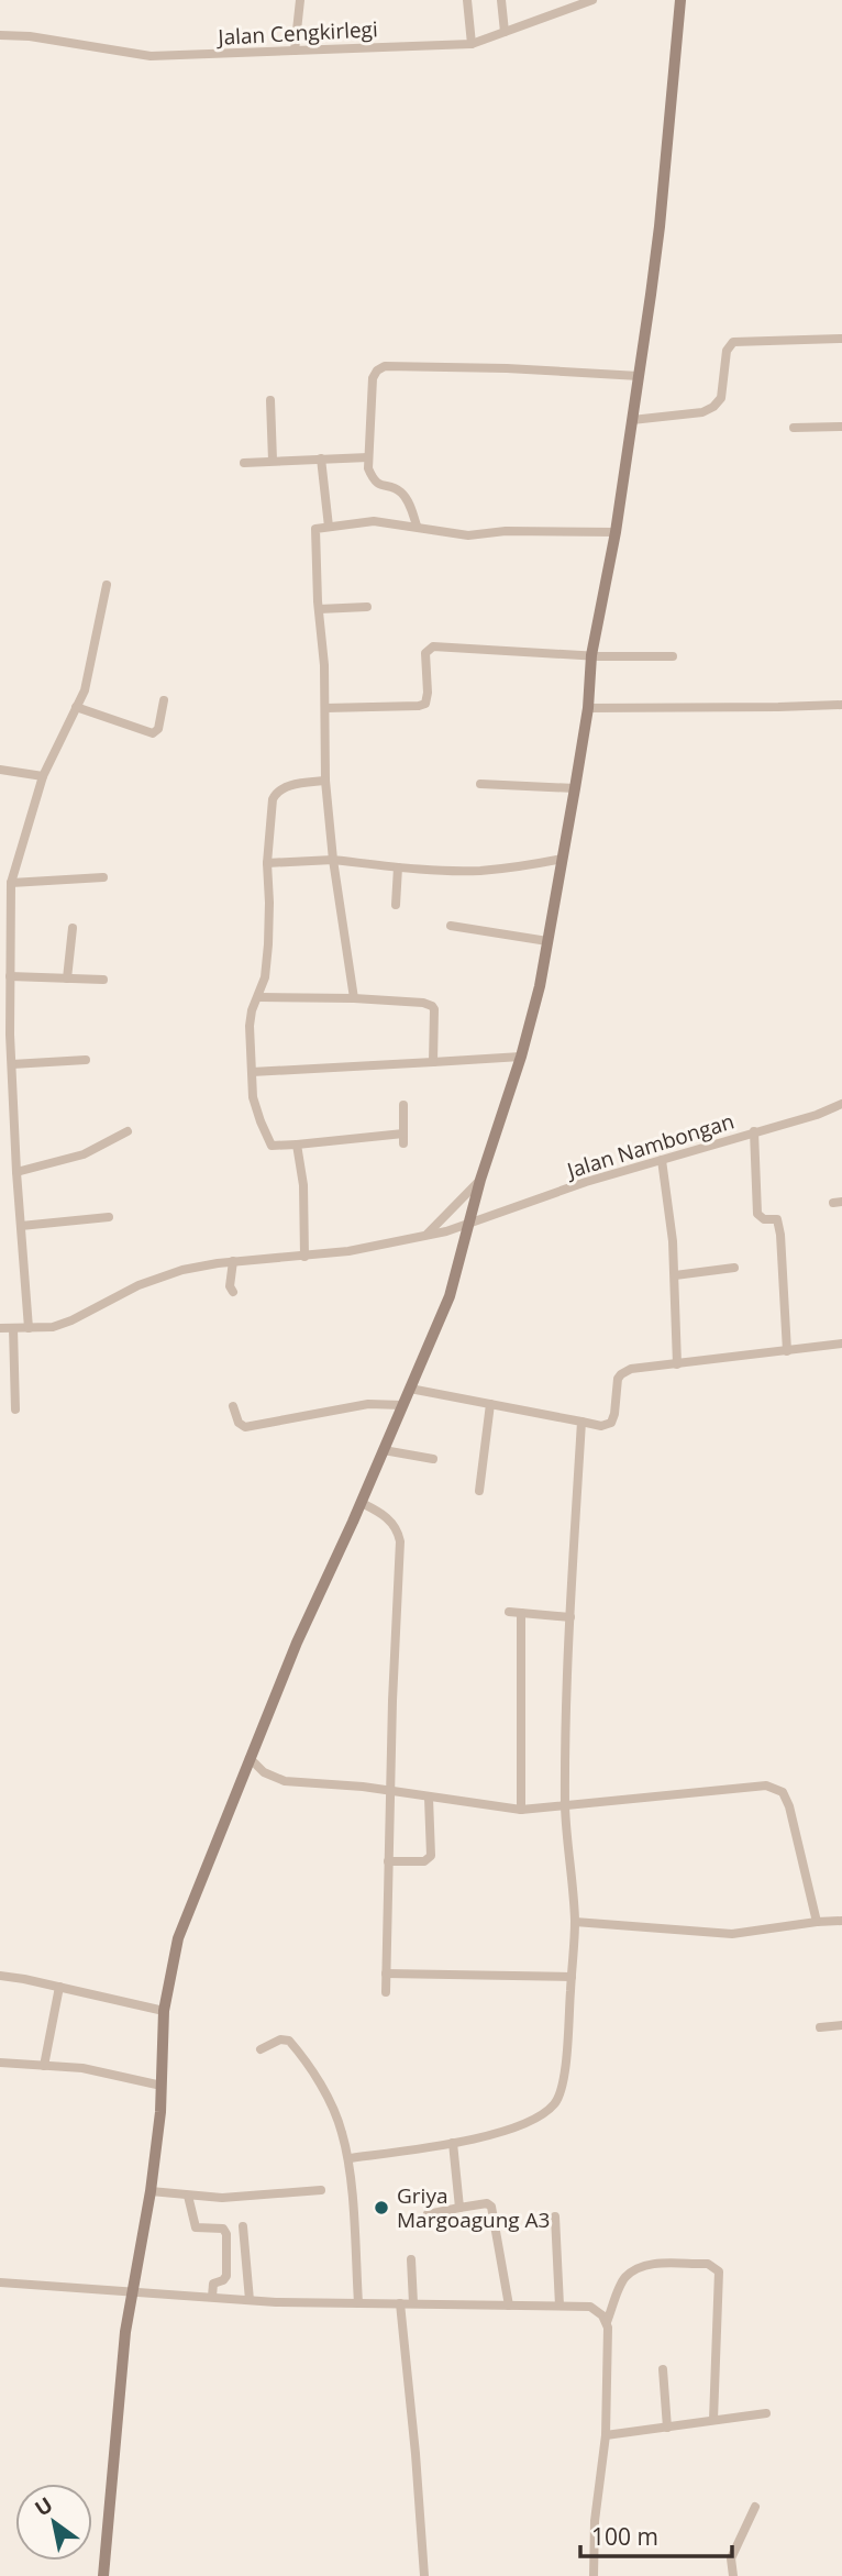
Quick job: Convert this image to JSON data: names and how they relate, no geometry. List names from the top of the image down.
{
  "streets": {
    "street": ["Jalan Cengkirlegi", "Jalan Nambongan"]
  },
  "places": ["Griya Margoagung A3"],
  "scale_bar": "100 m",
  "north": "top left"
}
